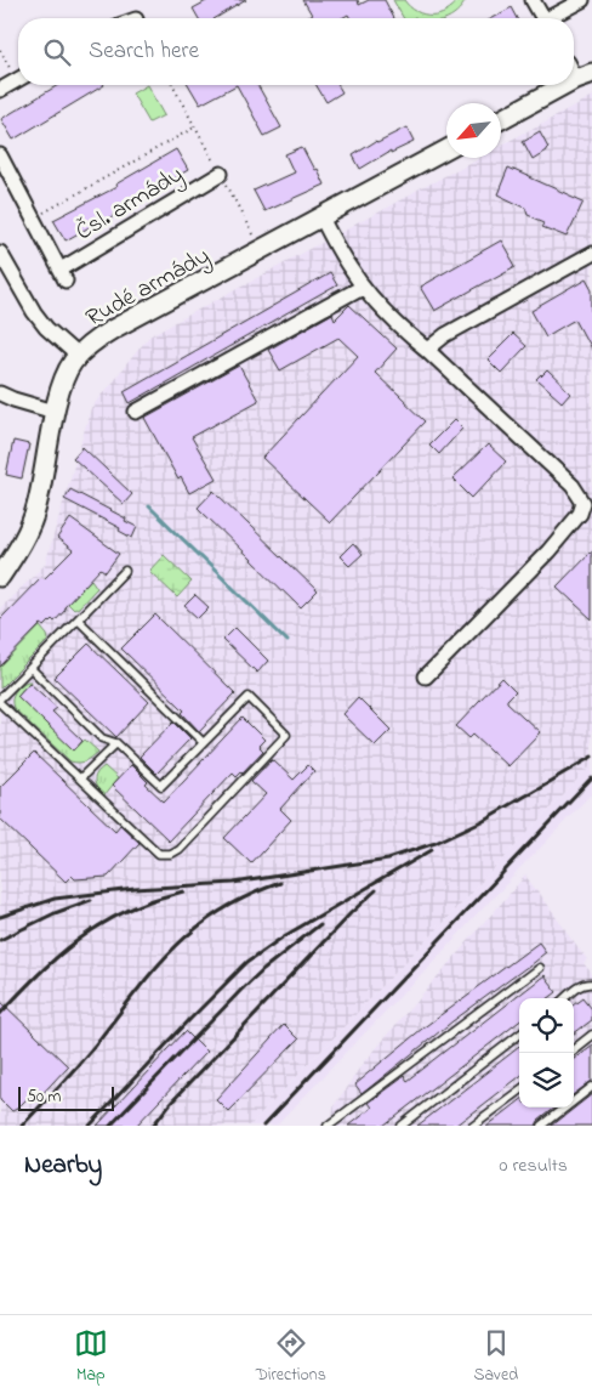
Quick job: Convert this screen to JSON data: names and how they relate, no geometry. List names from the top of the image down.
{
  "streets": {
    "main road": ["Rudé armády"],
    "street": ["Čsl. armády"]
  },
  "scale_bar": "50 m",
  "north": "bottom left",
  "page": {
    "search": "Search here",
    "scale": "50 m",
    "heading": ["Nearby", "0 results"],
    "nav": ["Map", "Directions", "Saved"]
  }
}
